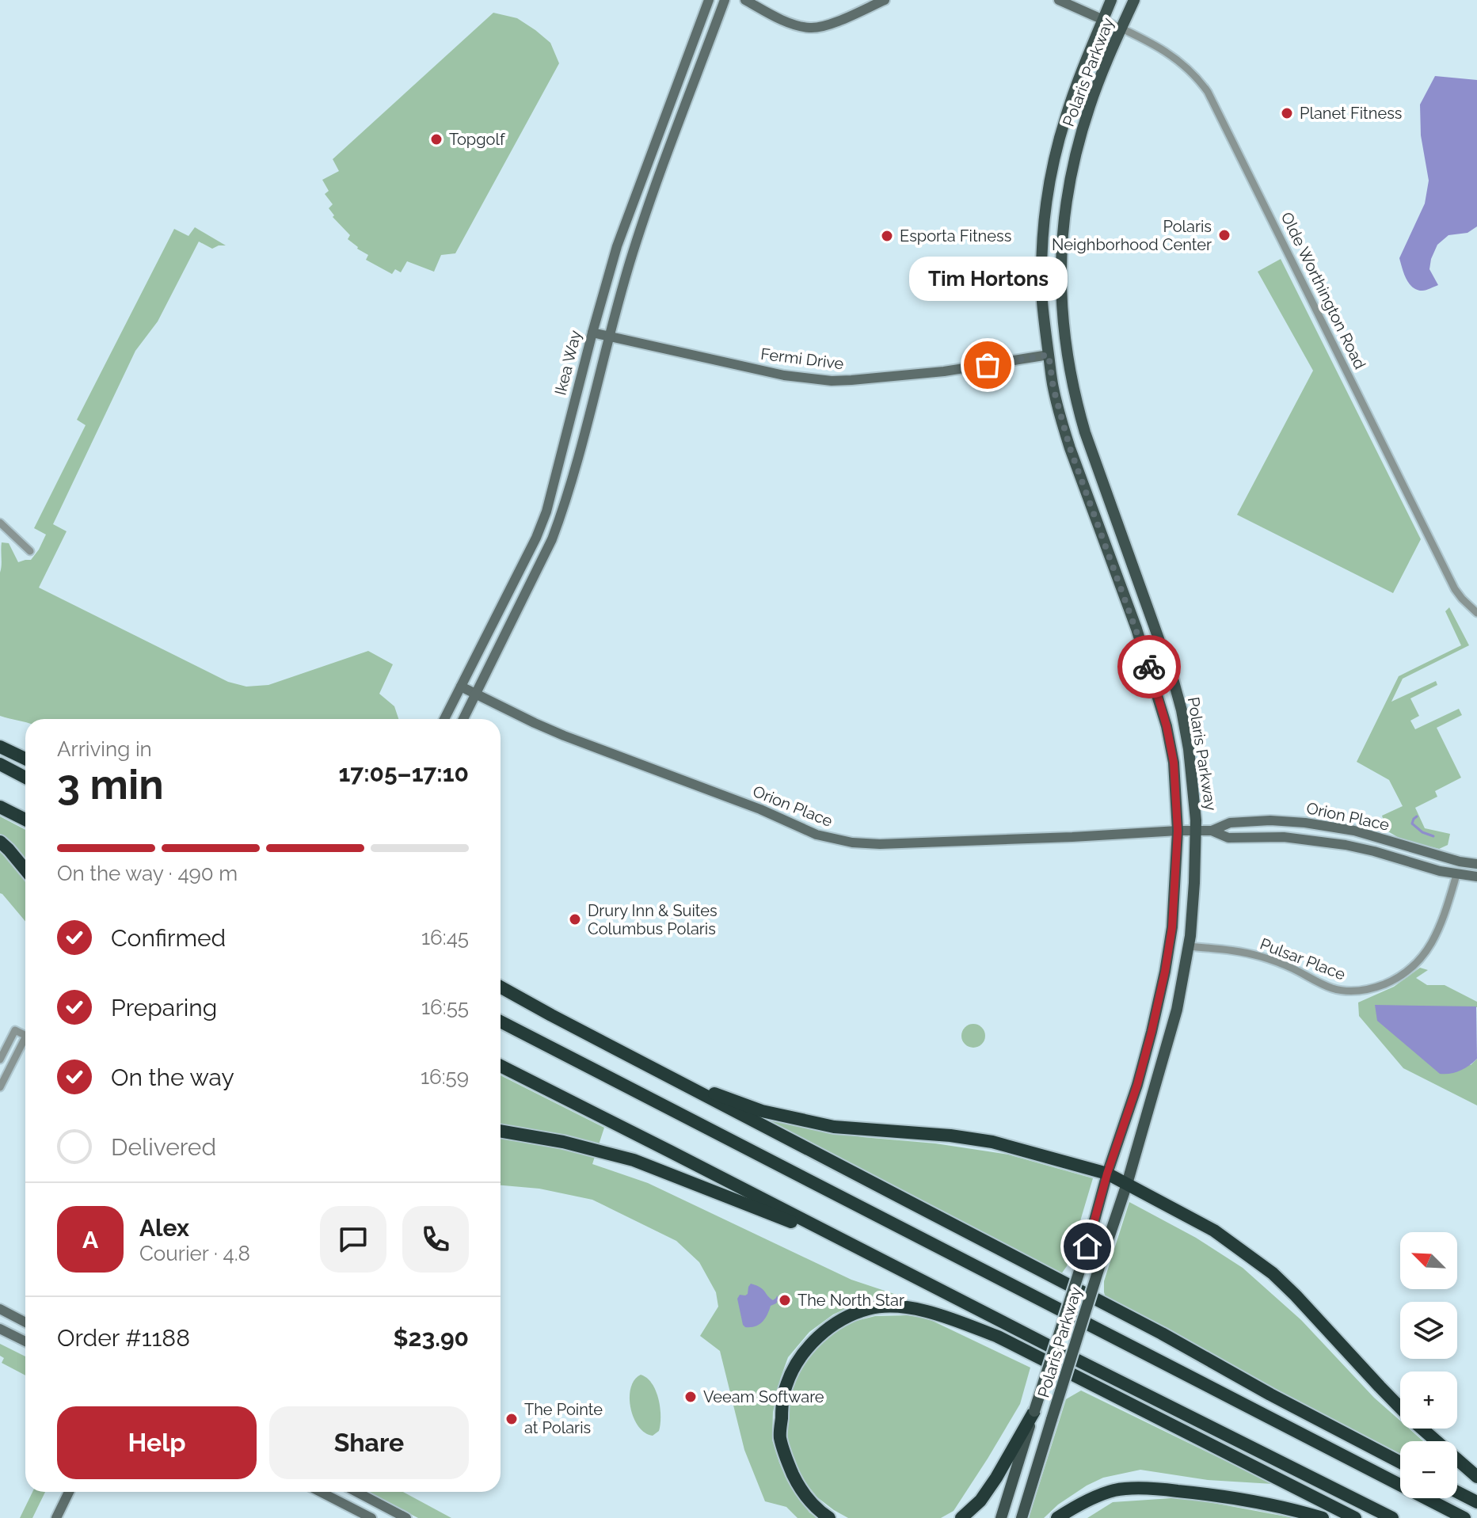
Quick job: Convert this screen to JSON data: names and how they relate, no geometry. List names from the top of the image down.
{
  "streets": {
    "main road": [
      "Polaris Parkway",
      "Fermi Drive",
      "Ikea Way",
      "Orion Place"
    ],
    "street": ["Olde Worthington Road", "Pulsar Place"]
  },
  "crossings": [
    ["Polaris Parkway", "Olde Worthington Road"],
    ["Polaris Parkway", "Fermi Drive"],
    ["Polaris Parkway", "Orion Place"],
    ["Polaris Parkway", "Pulsar Place"],
    ["Fermi Drive", "Ikea Way"],
    ["Ikea Way", "Orion Place"],
    ["Orion Place", "Pulsar Place"]
  ],
  "places": [
    "Planet Fitness",
    "Topgolf",
    "Polaris Neighborhood Center",
    "Esporta Fitness",
    "Tim Hortons",
    "Drury Inn & Suites Columbus Polaris",
    "The North Star",
    "Veeam Software",
    "The Pointe at Polaris"
  ],
  "north": "top left",
  "page": {
    "bubble": "Tim Hortons",
    "heading": ["3 min", "Arriving in", "17:05–17:10"],
    "panel": [
      "Alex",
      "Courier · 4.8",
      "Order #1188",
      "$23.90"
    ],
    "bar": "On the way · 490 m",
    "list": [
      ["Confirmed", "16:45"],
      ["Preparing", "16:55"],
      ["On the way", "16:59"],
      "Delivered"
    ],
    "round": "A",
    "map_buttons": ["+", "−"],
    "buttons": ["Help", "Share"]
  }
}
